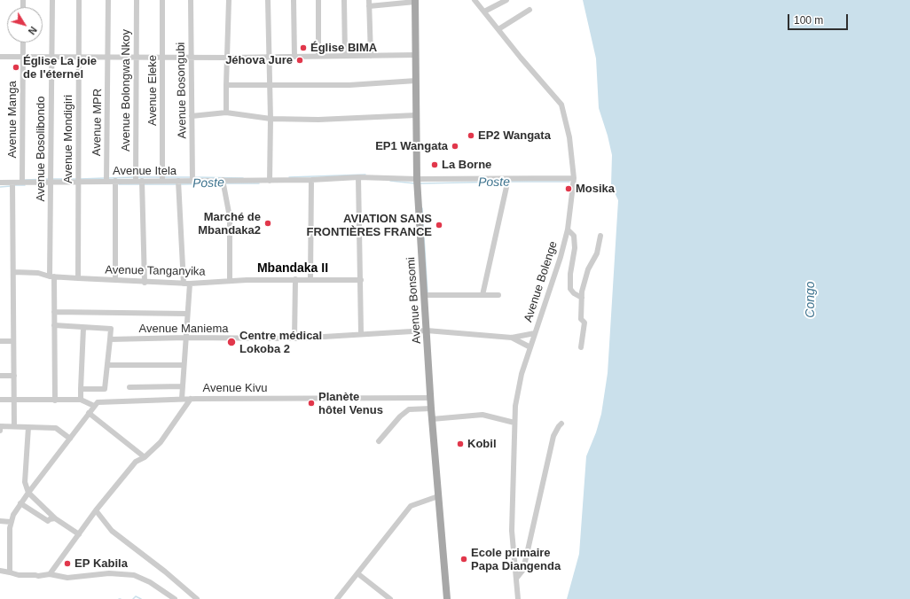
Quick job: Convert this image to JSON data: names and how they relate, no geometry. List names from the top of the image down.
{
  "streets": {
    "main road": ["Avenue Bonsomi"],
    "street": [
      "Avenue Bolongwa Nkoy",
      "Avenue Eleke",
      "Avenue Bosongubi",
      "Avenue Manga",
      "Avenue MPR",
      "Avenue Mondigiri",
      "Avenue Bosolibondo",
      "Avenue Itela",
      "Avenue Tanganyika",
      "Avenue Bolenge",
      "Avenue Maniema",
      "Avenue Kivu"
    ]
  },
  "crossings": [
    ["Avenue Bolongwa Nkoy", "Avenue Itela"],
    ["Avenue Eleke", "Avenue Itela"],
    ["Avenue Bosongubi", "Avenue Itela"],
    ["Avenue Manga", "Avenue Itela"],
    ["Avenue MPR", "Avenue Itela"],
    ["Avenue Mondigiri", "Avenue Itela"],
    ["Avenue Mondigiri", "Avenue Tanganyika"],
    ["Avenue Bosolibondo", "Avenue Itela"],
    ["Avenue Bosolibondo", "Avenue Tanganyika"],
    ["Avenue Itela", "Avenue Bolenge"],
    ["Avenue Itela", "Avenue Bonsomi"],
    ["Avenue Bonsomi", "Avenue Maniema"],
    ["Avenue Bonsomi", "Avenue Kivu"]
  ],
  "districts": ["Mbandaka II"],
  "water": ["Poste", "Congo"],
  "places": [
    "Église BIMA",
    "Jéhova Jure",
    "Église La joie de l'éternel",
    "EP2 Wangata",
    "EP1 Wangata",
    "La Borne",
    "Mosika",
    "Marché de Mbandaka2",
    "AVIATION SANS FRONTIÈRES FRANCE",
    "Centre médical Lokoba 2",
    "Planète hôtel Venus",
    "Kobil",
    "Ecole primaire Papa Diangenda",
    "EP Kabila"
  ],
  "scale_bar": "100 m",
  "north": "bottom right"
}
